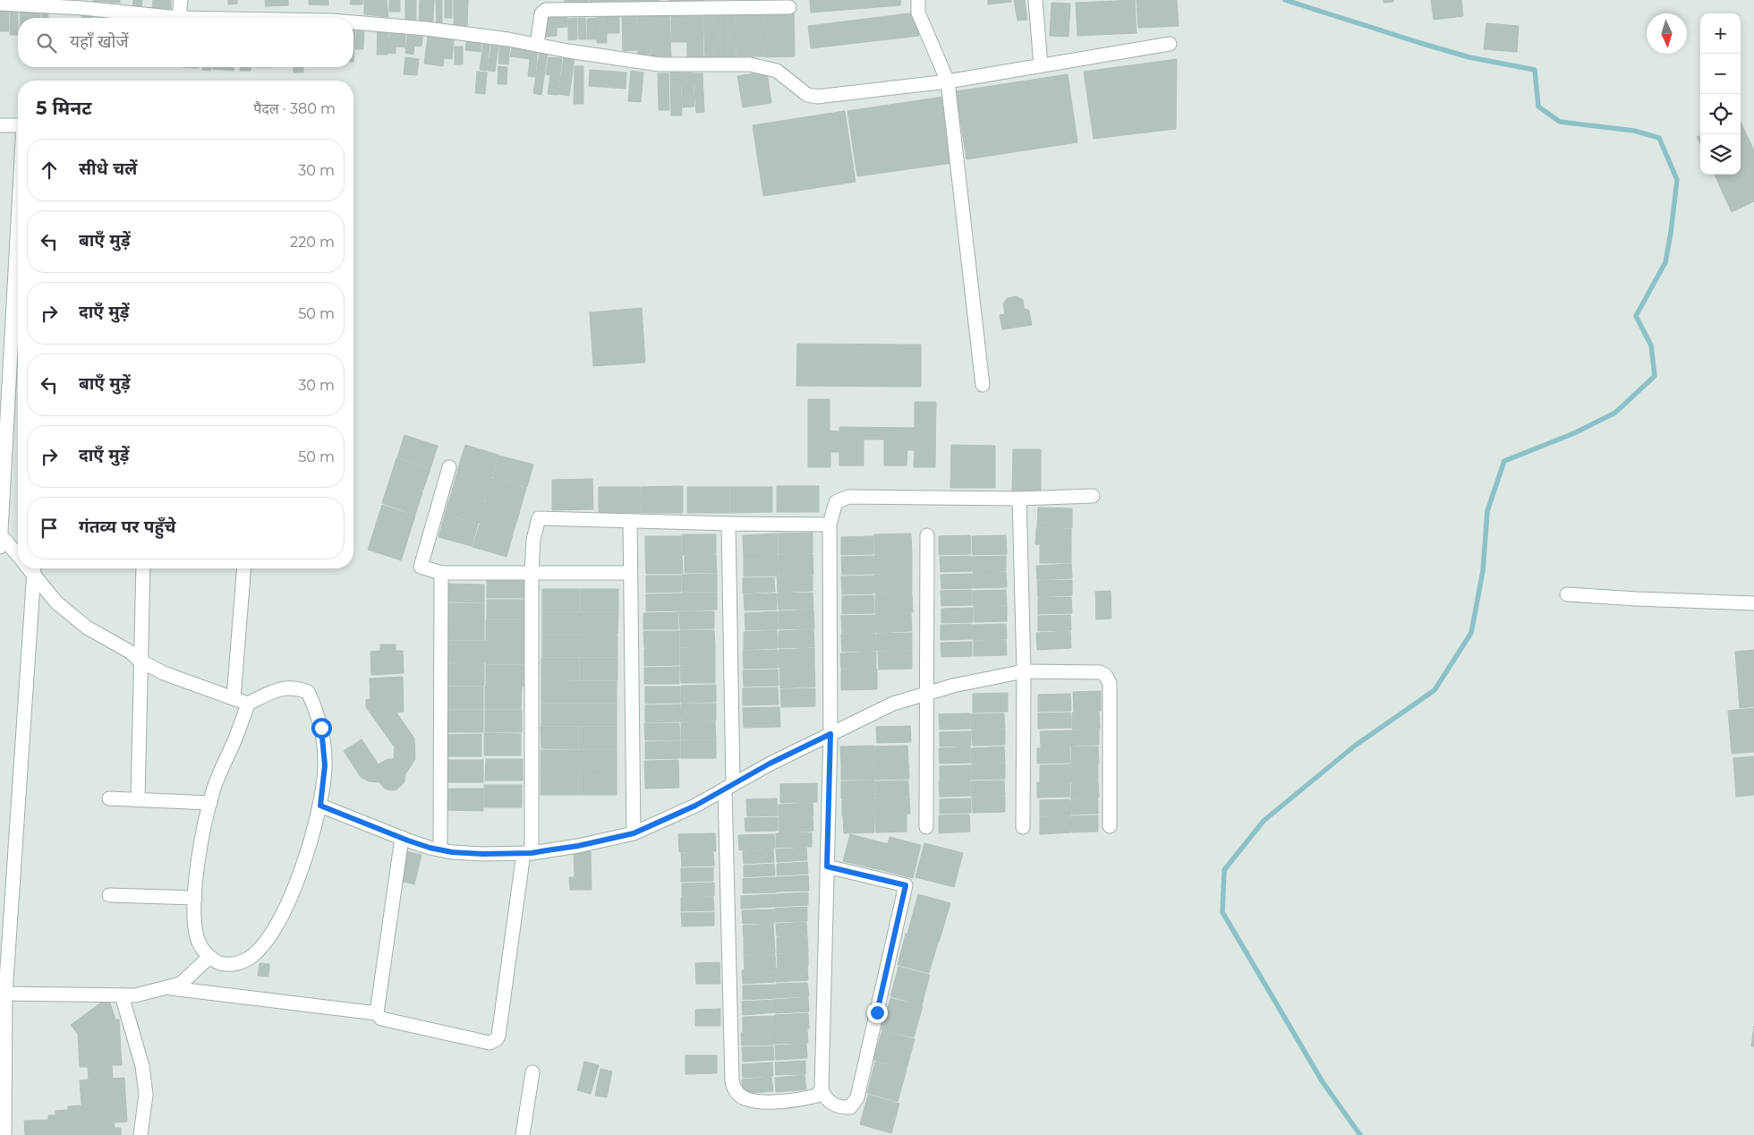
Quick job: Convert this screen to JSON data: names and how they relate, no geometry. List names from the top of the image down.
{
  "north": "bottom",
  "page": {
    "map_buttons": ["+", "−"],
    "search": "यहाँ खोजें",
    "heading": ["5 मिनट", "पैदल · 380 m"],
    "list": [
      ["सीधे चलें", "30 m"],
      ["बाएँ मुड़ें", "220 m"],
      ["दाएँ मुड़ें", "50 m"],
      ["बाएँ मुड़ें", "30 m"],
      ["दाएँ मुड़ें", "50 m"],
      "गंतव्य पर पहुँचे"
    ]
  }
}
